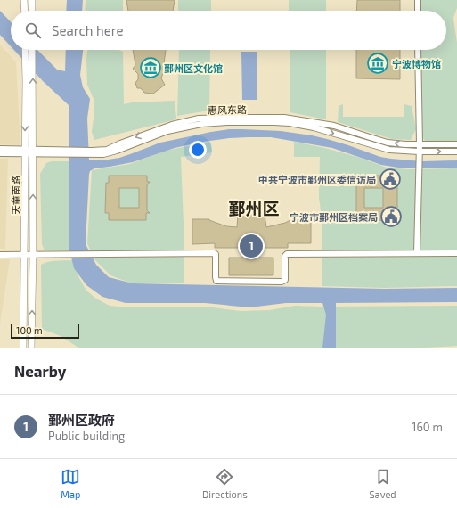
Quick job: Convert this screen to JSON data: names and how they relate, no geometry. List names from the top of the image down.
{
  "streets": {
    "main road": ["天童南路"],
    "street": ["惠风东路"]
  },
  "crossings": [
    ["惠风东路", "天童南路"]
  ],
  "districts": ["鄞州区"],
  "places": {
    "museum": ["宁波博物馆", "鄞州区文化馆"],
    "public building": ["中共宁波市鄞州区委信访局", "宁波市鄞州区档案局"]
  },
  "scale_bar": "100 m",
  "page": {
    "search": "Search here",
    "pins": "1",
    "scale": "100 m",
    "heading": "Nearby",
    "list": [
      {
        "mark": "1",
        "name": "鄞州区政府",
        "note": "Public building",
        "value": "160 m"
      }
    ],
    "nav": ["Map", "Directions", "Saved"]
  }
}
